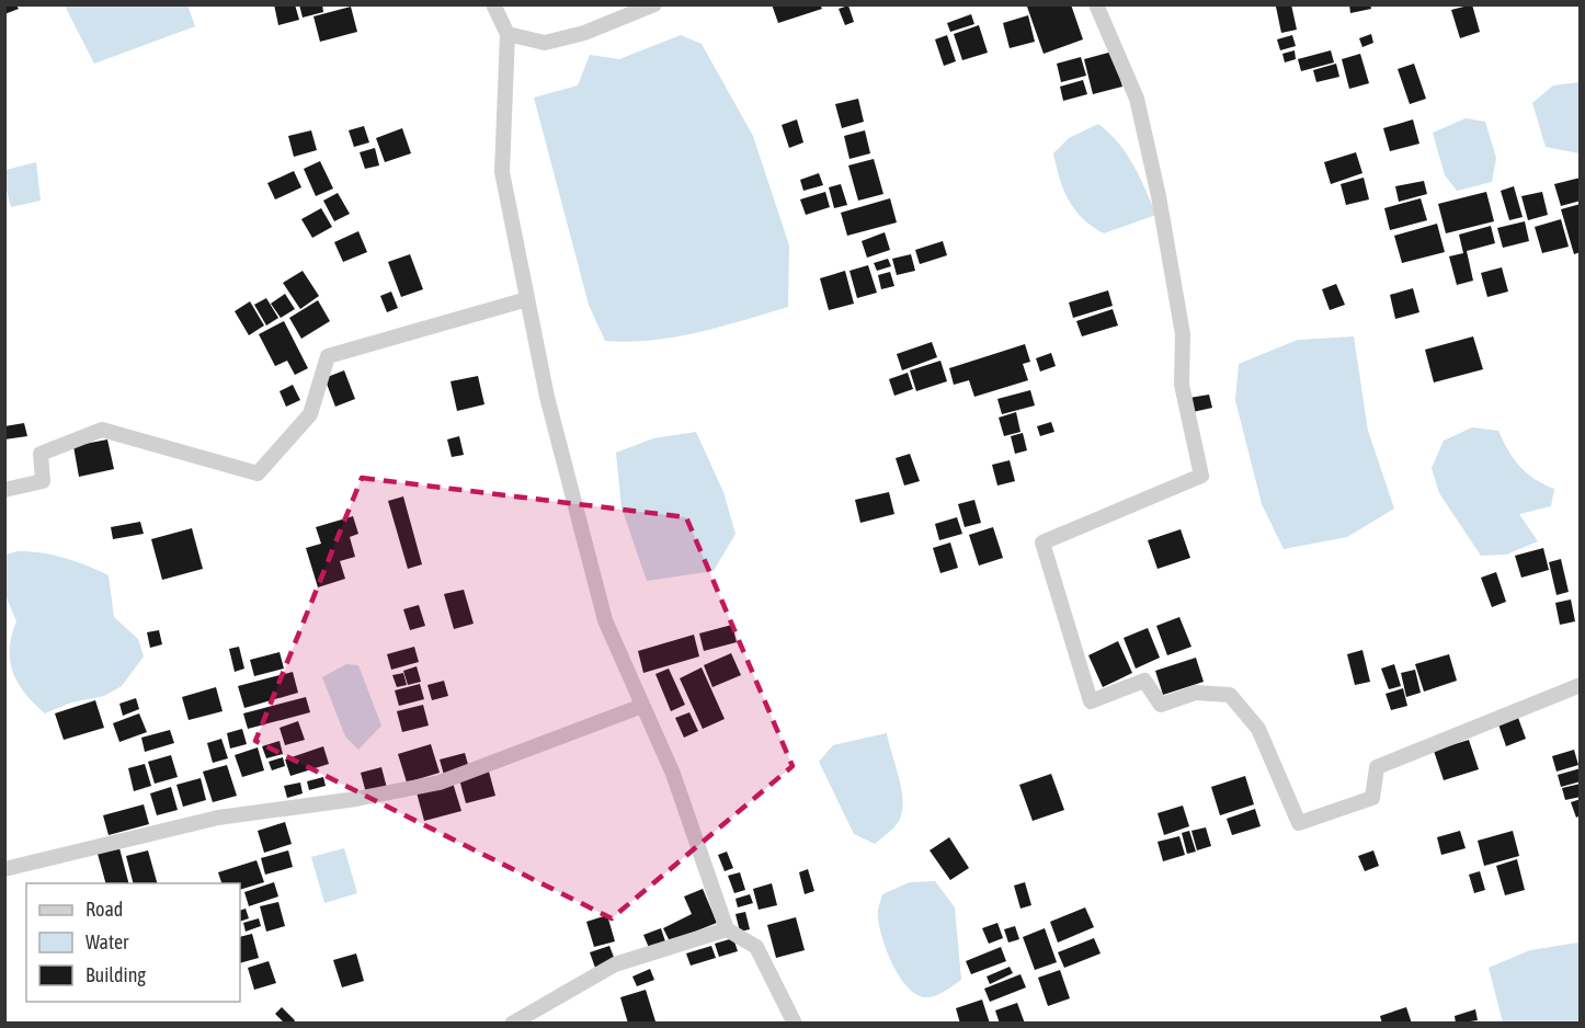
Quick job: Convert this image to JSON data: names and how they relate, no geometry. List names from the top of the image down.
{
  "legend": ["Road", "Water", "Building"]
}
